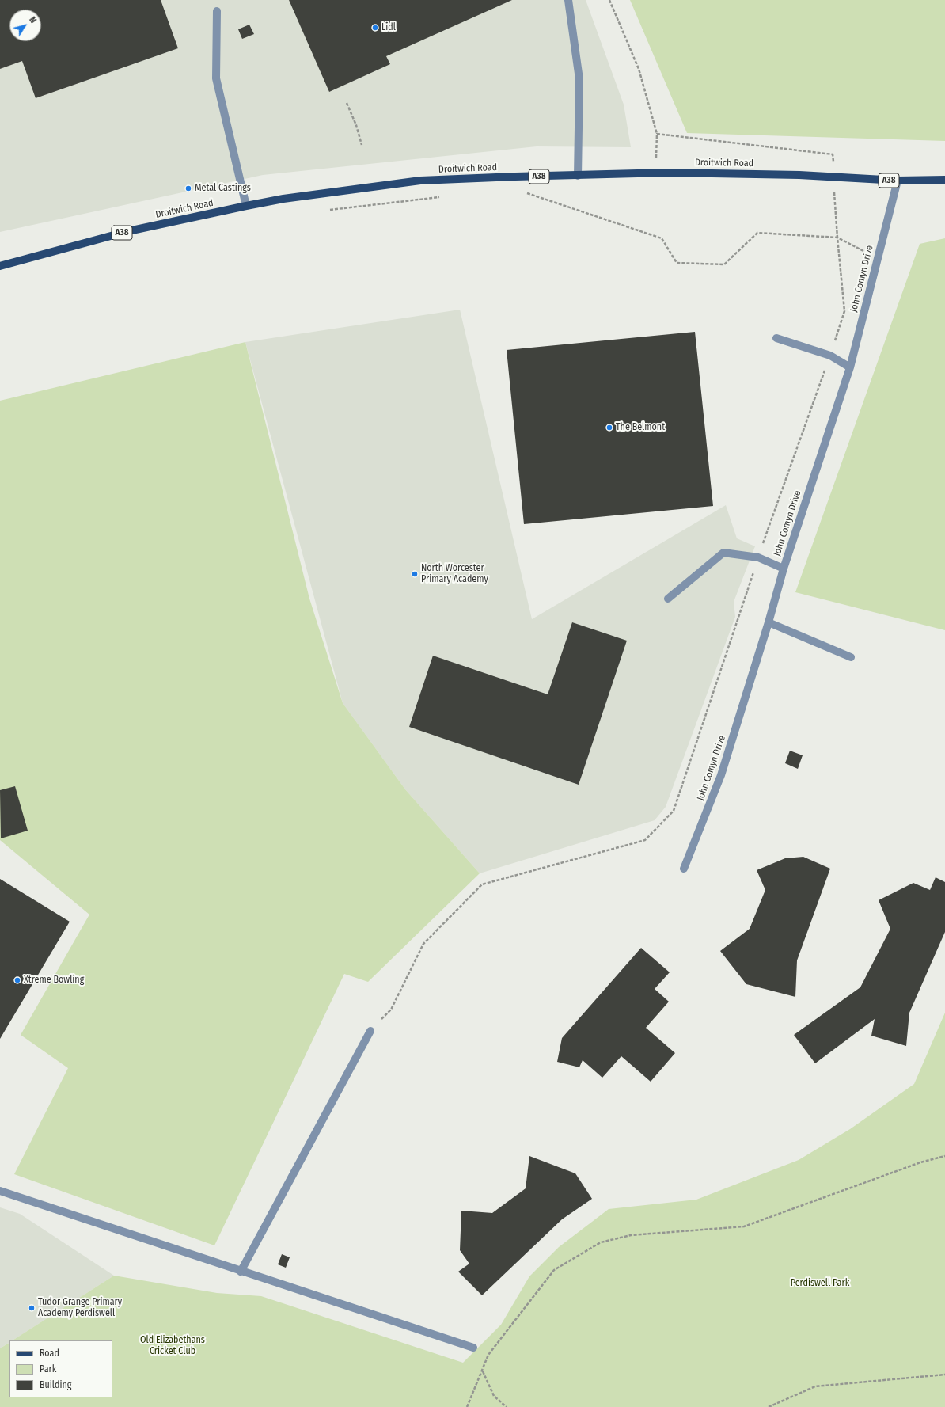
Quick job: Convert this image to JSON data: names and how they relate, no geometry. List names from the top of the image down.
{
  "streets": {
    "main road": ["Droitwich Road", "A38"],
    "street": ["John Comyn Drive"]
  },
  "crossings": [
    ["Droitwich Road", "John Comyn Drive"]
  ],
  "parks": ["Perdiswell Park", "Old Elizabethans Cricket Club"],
  "places": [
    "Lidl",
    "Metal Castings",
    "The Belmont",
    "North Worcester Primary Academy",
    "Xtreme Bowling",
    "Tudor Grange Primary Academy Perdiswell"
  ],
  "legend": ["Road", "Park", "Building"],
  "north": "top right"
}
